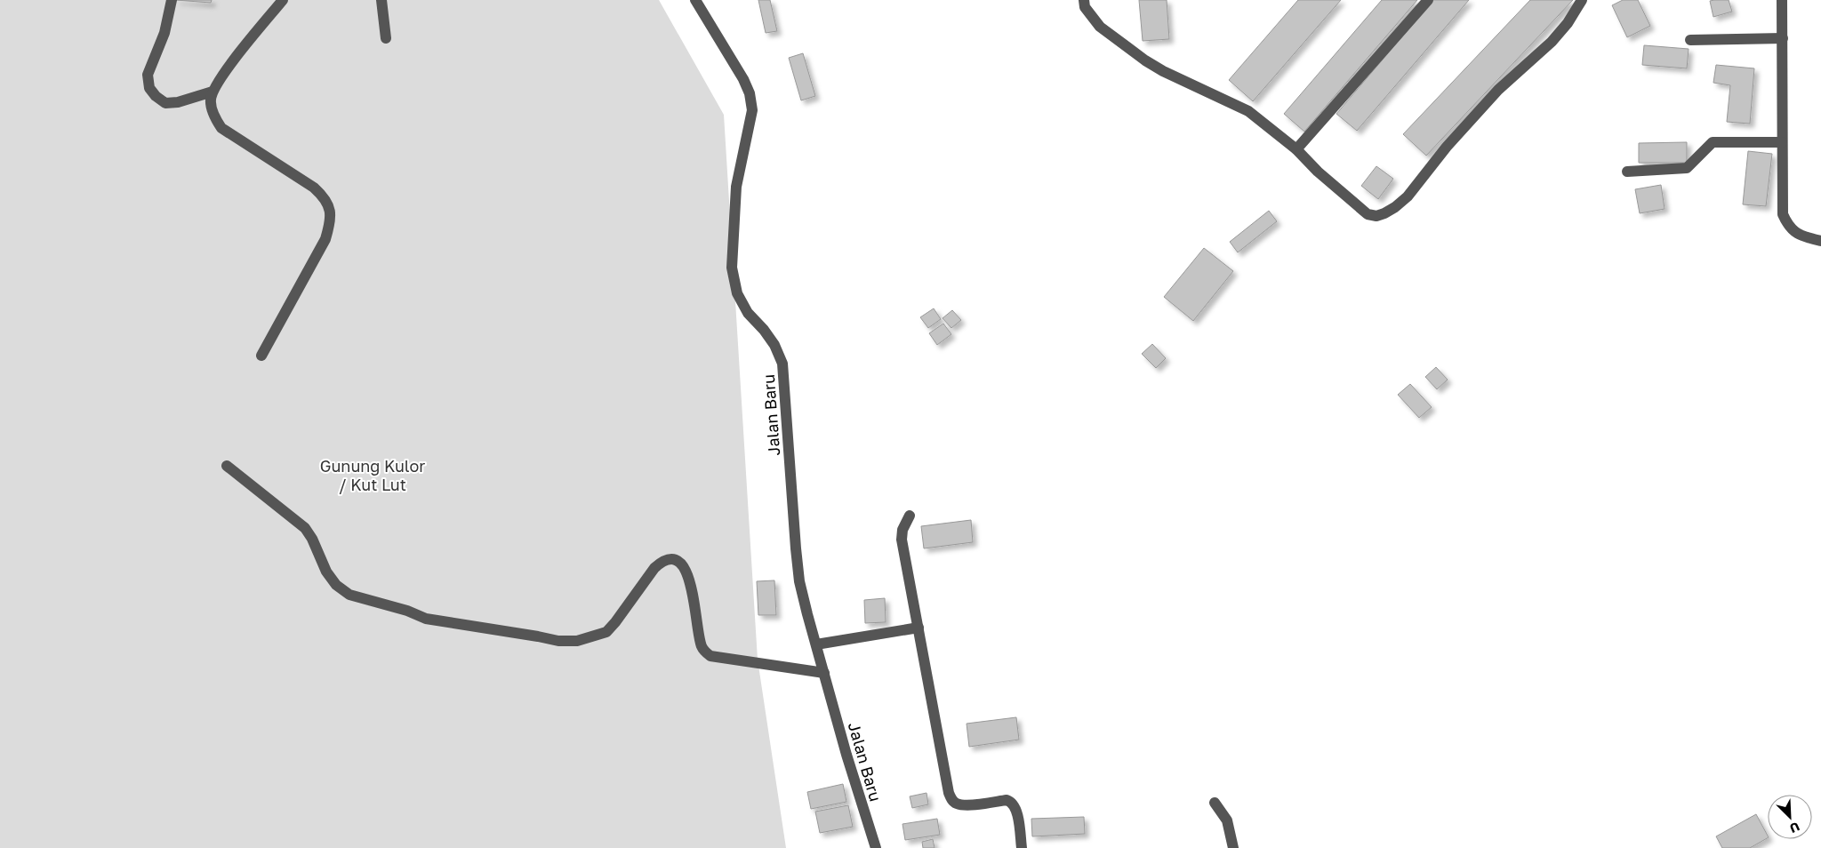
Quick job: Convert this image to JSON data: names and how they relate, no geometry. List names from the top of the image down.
{
  "streets": {
    "street": ["Jalan Baru"]
  },
  "parks": ["Gunung Kulor / Kut Lut"],
  "north": "bottom right"
}
